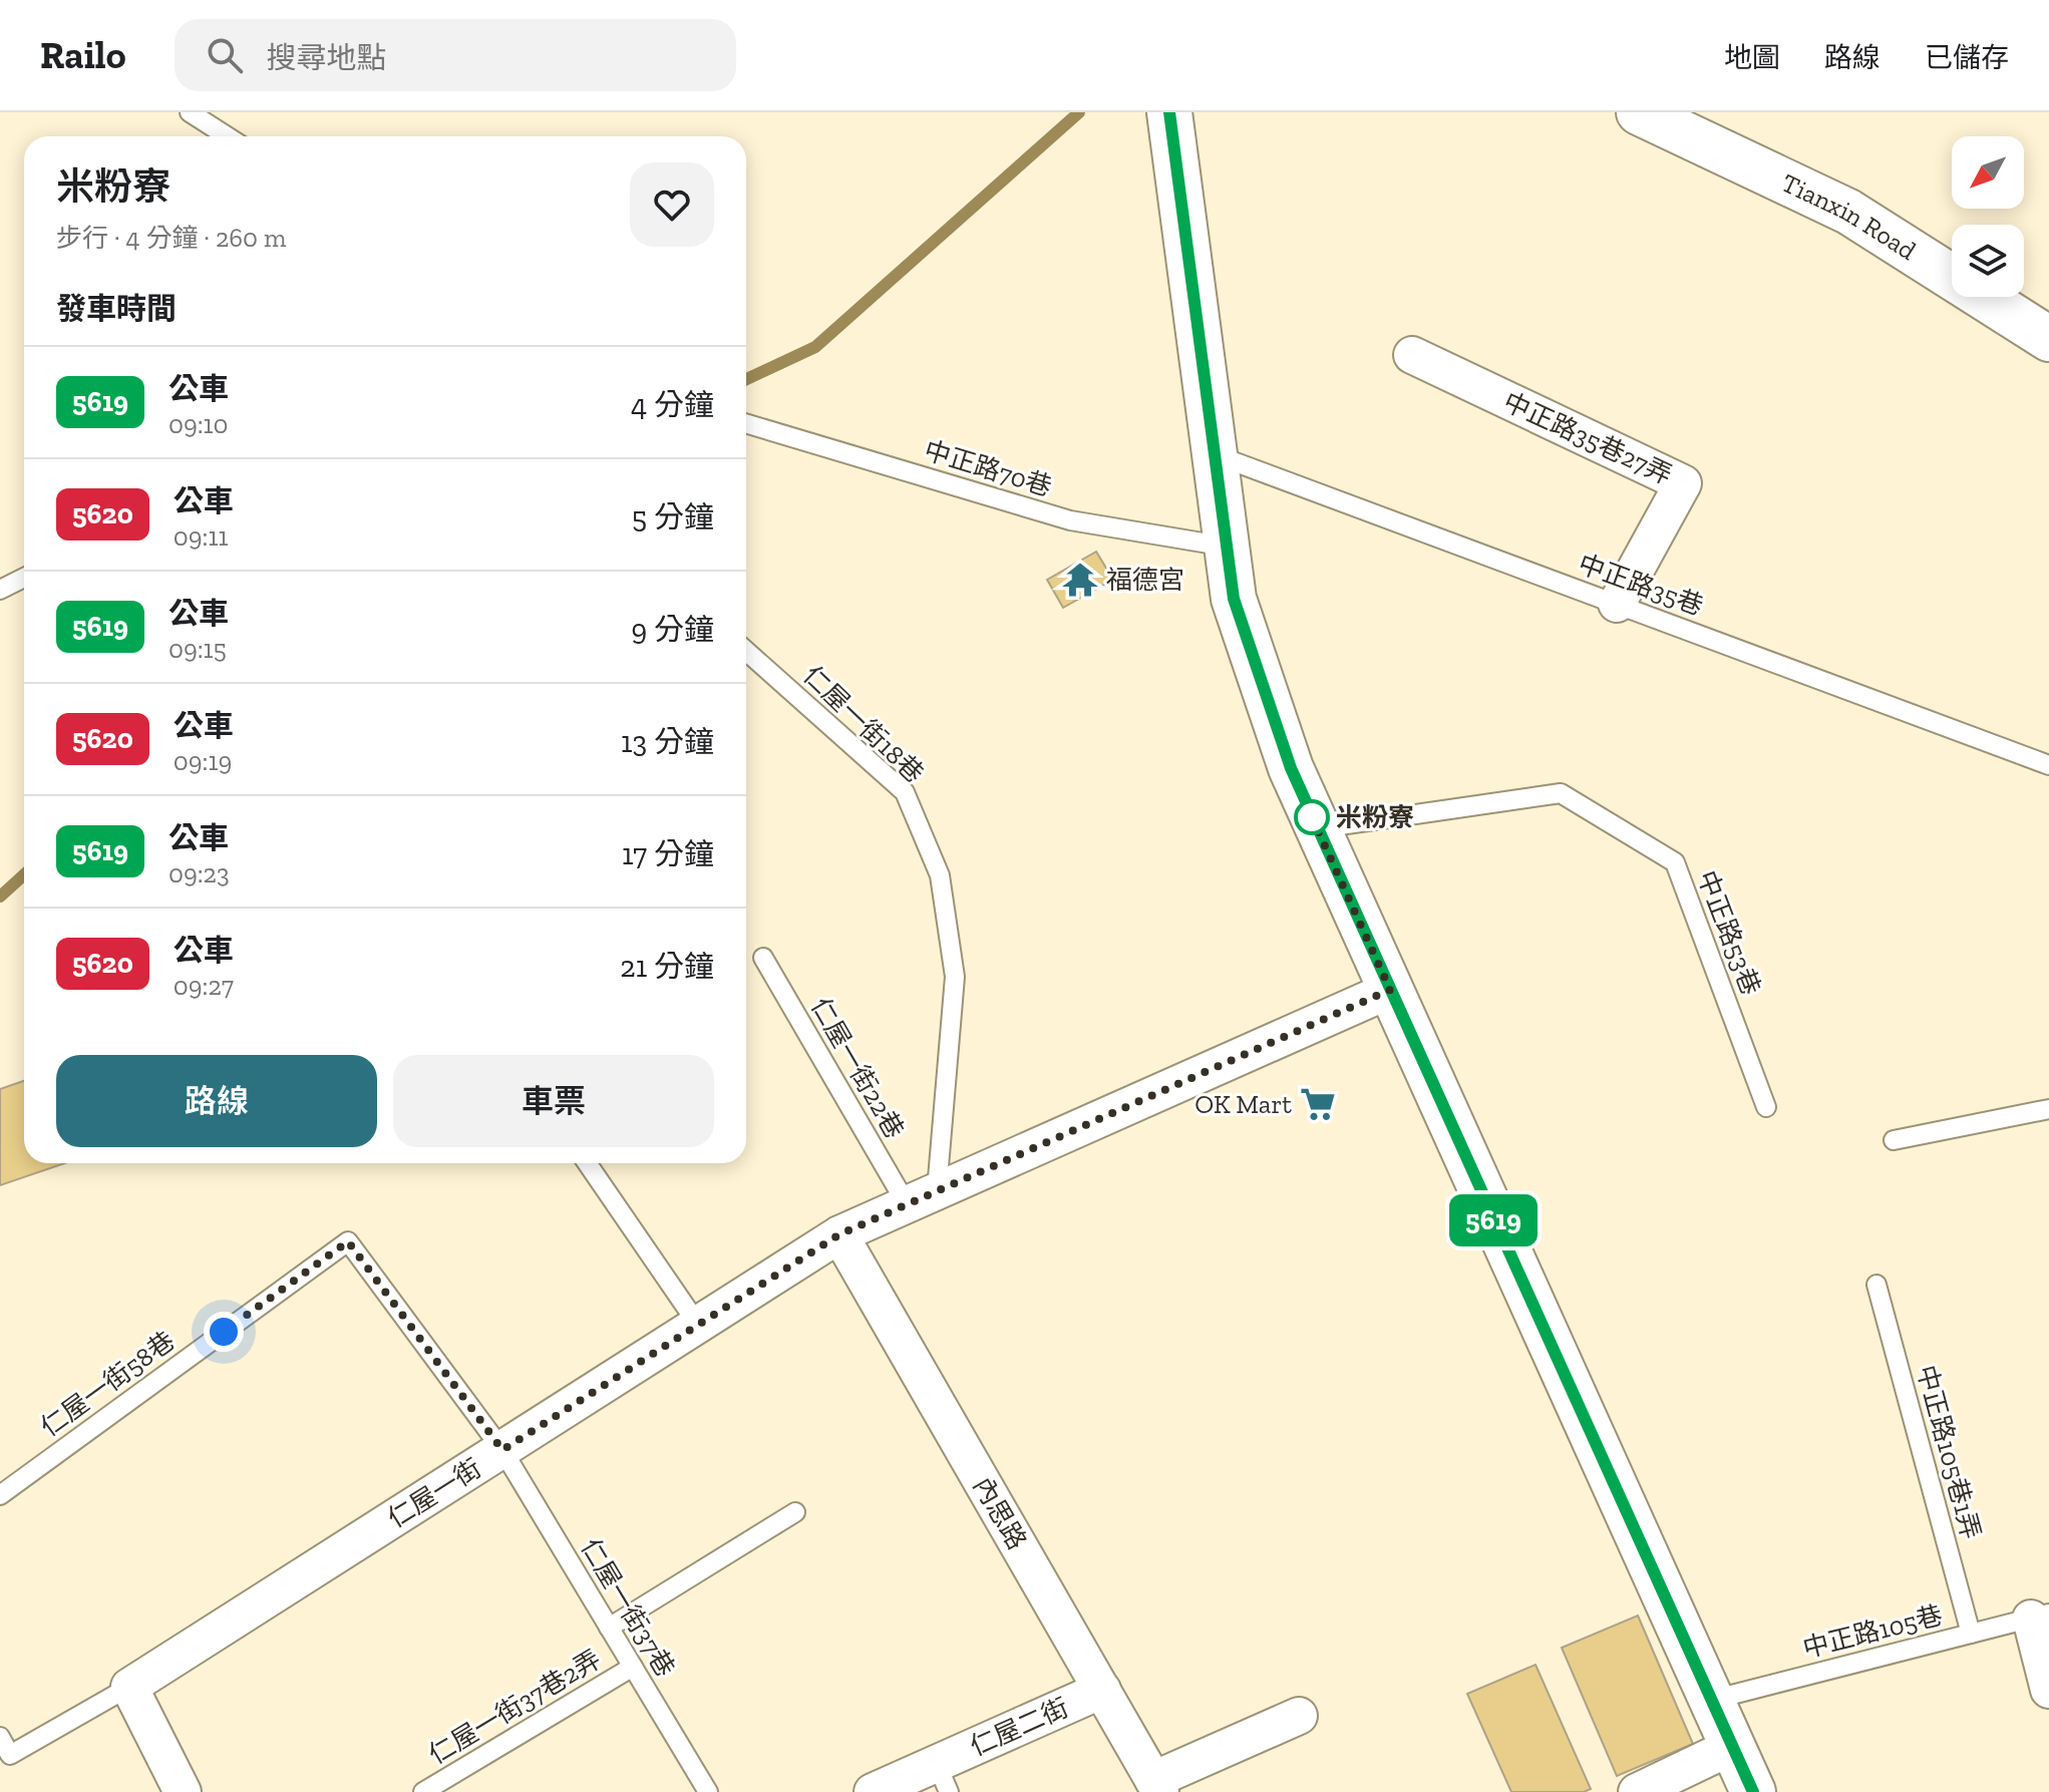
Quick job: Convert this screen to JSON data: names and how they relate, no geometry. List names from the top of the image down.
{
  "streets": {
    "street": [
      "Tianxin Road",
      "中正路35巷27弄",
      "仁屋一街",
      "內思路",
      "仁屋二街"
    ],
    "lane": [
      "中正路70巷",
      "中正路35巷",
      "仁屋一街18巷",
      "中正路53巷",
      "仁屋一街22巷",
      "仁屋一街58巷",
      "中正路105巷1弄",
      "仁屋一街37巷",
      "中正路105巷",
      "仁屋一街37巷2弄"
    ]
  },
  "crossings": [
    ["中正路35巷27弄", "中正路35巷"],
    ["仁屋一街18巷", "仁屋一街22巷"],
    ["仁屋一街18巷", "仁屋一街"],
    ["仁屋一街22巷", "仁屋一街"],
    ["仁屋一街58巷", "仁屋一街"],
    ["仁屋一街58巷", "仁屋一街37巷"],
    ["中正路105巷1弄", "中正路105巷"],
    ["仁屋一街", "內思路"],
    ["仁屋一街", "仁屋一街37巷"],
    ["內思路", "仁屋二街"],
    ["仁屋一街37巷", "仁屋一街37巷2弄"]
  ],
  "places": {
    "temple": ["福德宮"],
    "other": ["米粉寮"],
    "supermarket": ["OK Mart"]
  },
  "lines": ["bus line 5619"],
  "north": "bottom left",
  "page": {
    "header": "Railo",
    "search": "搜尋地點",
    "nav": ["地圖", "路線", "已儲存"],
    "on_map": "5619",
    "heading": [
      ["米粉寮", "步行 · 4 分鐘 · 260 m"],
      "發車時間"
    ],
    "list": [
      {
        "mark": "5619",
        "name": "公車",
        "note": "09:10",
        "value": "4 分鐘"
      },
      {
        "mark": "5620",
        "name": "公車",
        "note": "09:11",
        "value": "5 分鐘"
      },
      {
        "mark": "5619",
        "name": "公車",
        "note": "09:15",
        "value": "9 分鐘"
      },
      {
        "mark": "5620",
        "name": "公車",
        "note": "09:19",
        "value": "13 分鐘"
      },
      {
        "mark": "5619",
        "name": "公車",
        "note": "09:23",
        "value": "17 分鐘"
      },
      {
        "mark": "5620",
        "name": "公車",
        "note": "09:27",
        "value": "21 分鐘"
      }
    ],
    "buttons": ["路線", "車票"]
  }
}
